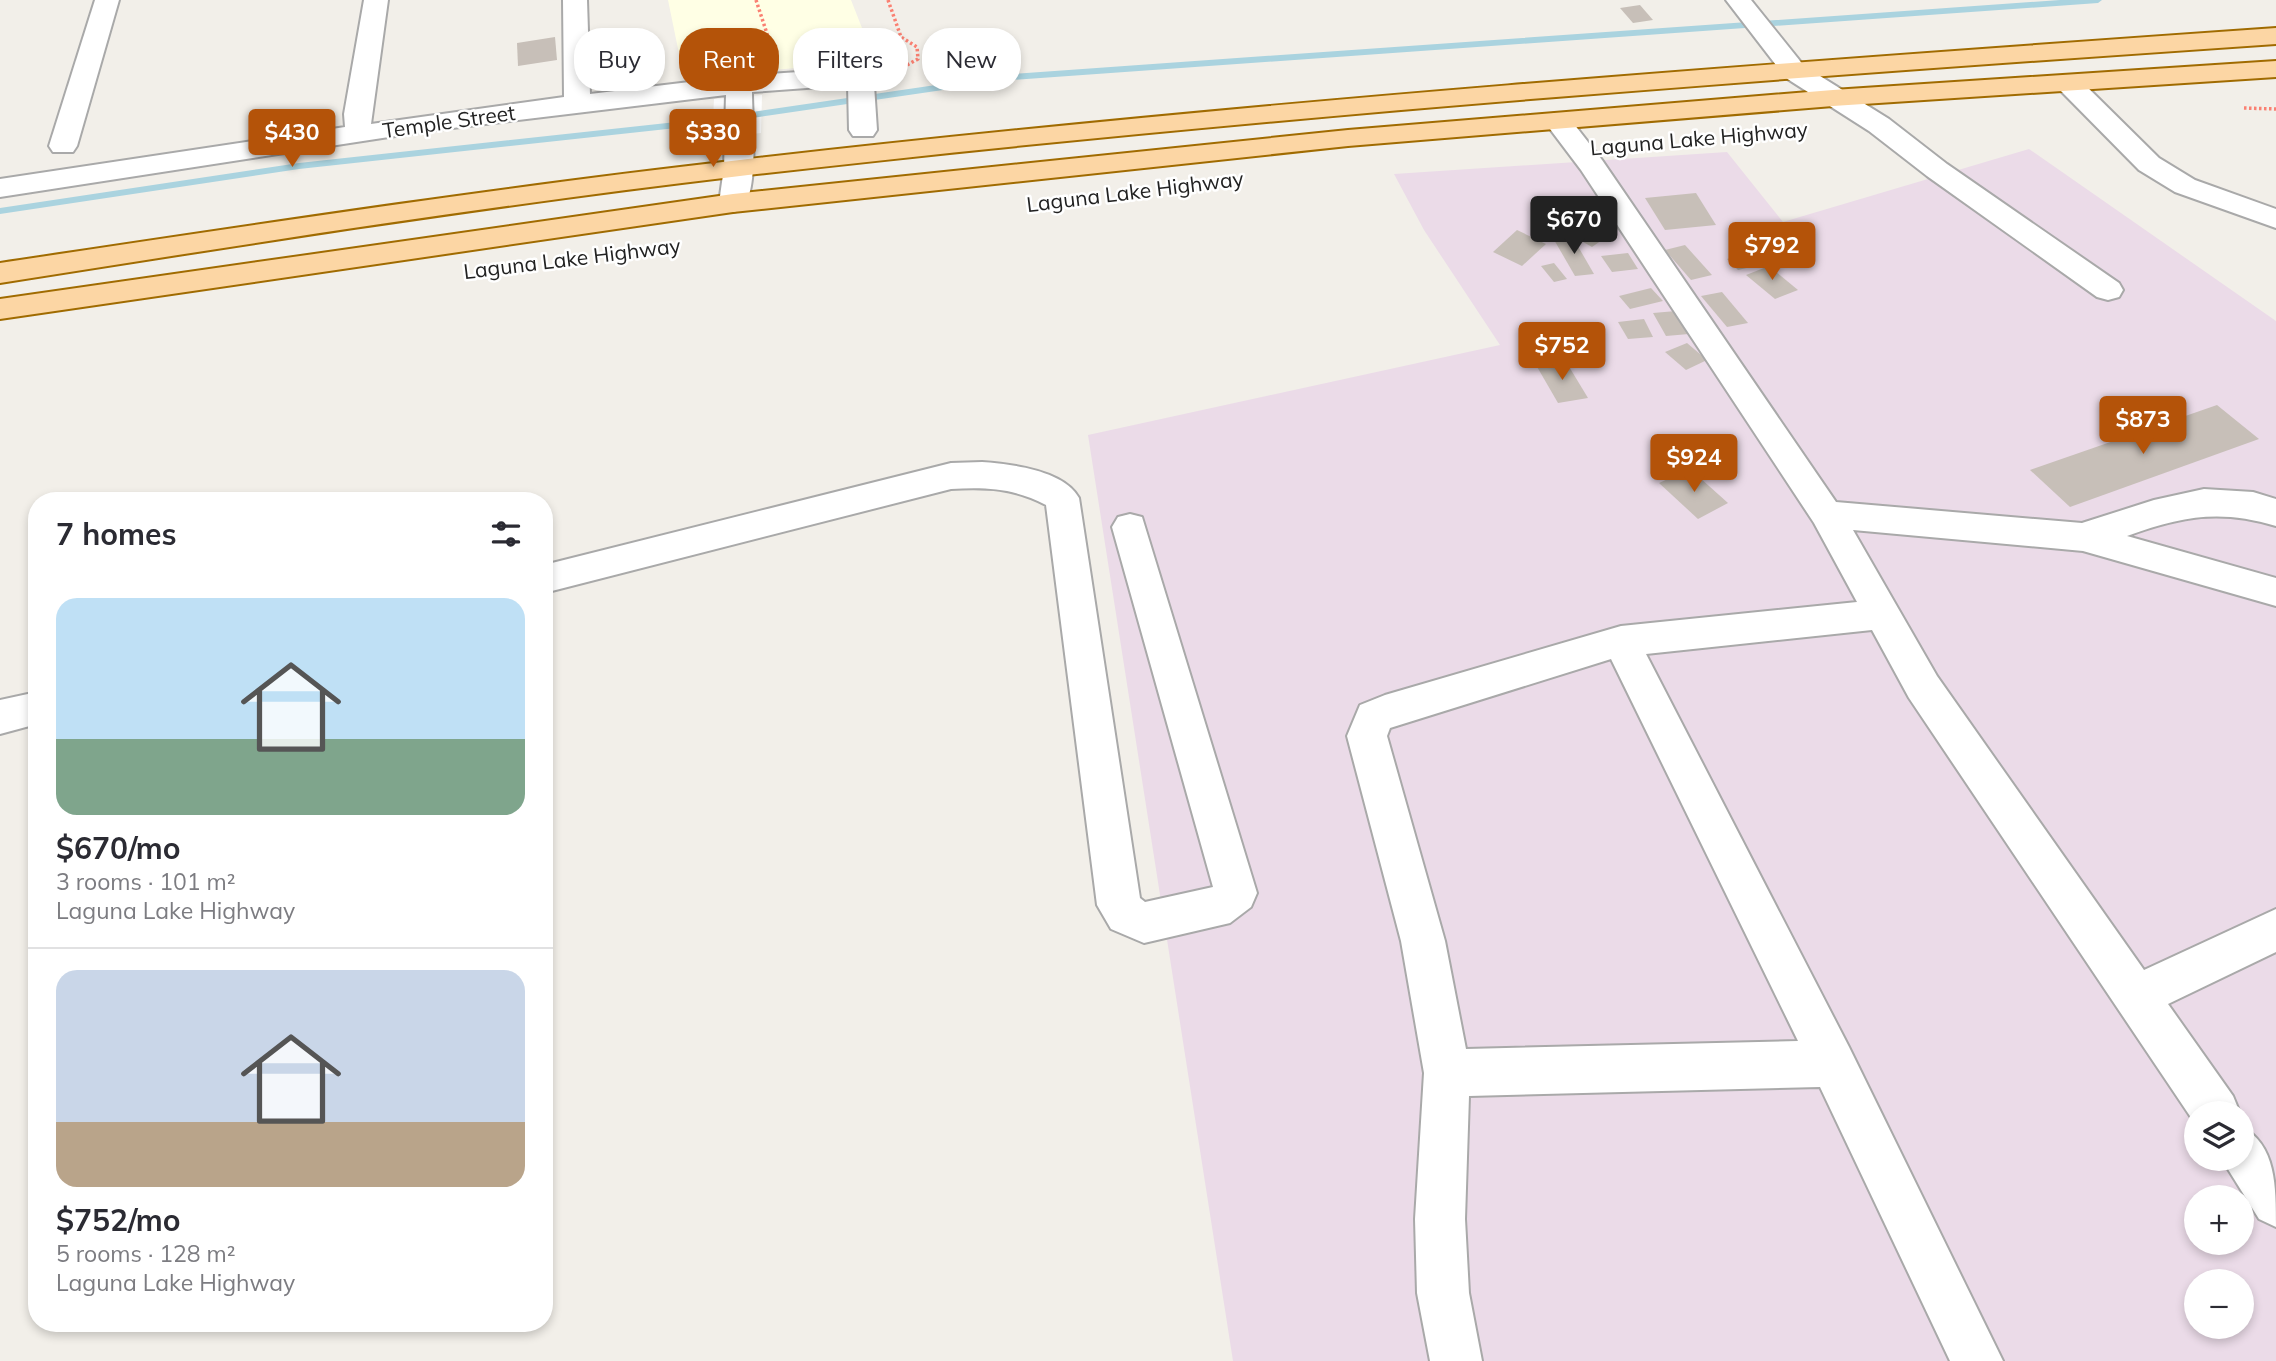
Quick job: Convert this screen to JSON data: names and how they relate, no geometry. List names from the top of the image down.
{
  "streets": {
    "main road": ["Laguna Lake Highway"],
    "street": ["Temple Street"]
  },
  "page": {
    "chip": [
      "Buy",
      "Rent",
      "Filters",
      "New"
    ],
    "price": [
      "$430",
      "$330",
      "$670",
      "$792",
      "$752",
      "$873",
      "$924"
    ],
    "heading": "7 homes",
    "list": [
      {
        "name": "$670/mo",
        "note": "3 rooms · 101 m² · Laguna Lake Highway"
      },
      {
        "name": "$752/mo",
        "note": "5 rooms · 128 m² · Laguna Lake Highway"
      }
    ],
    "map_buttons": ["+", "−"]
  }
}
